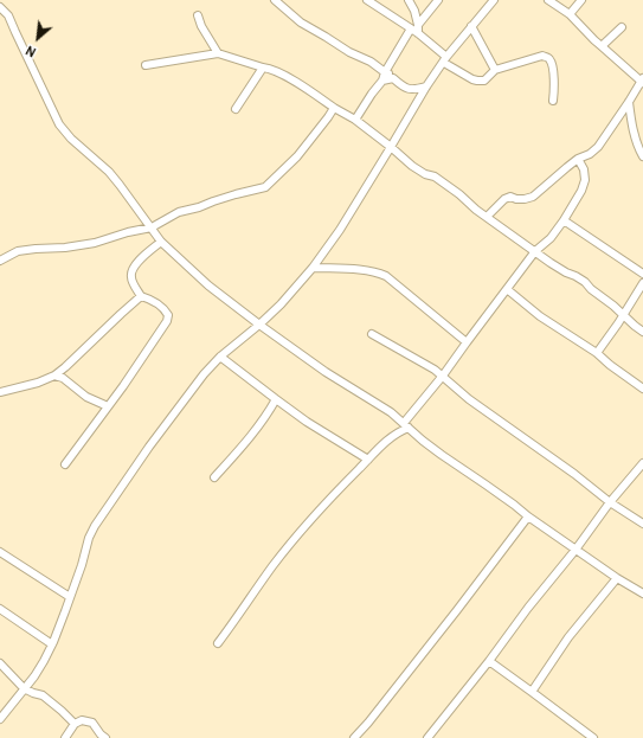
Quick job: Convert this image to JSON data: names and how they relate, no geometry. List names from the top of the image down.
{
  "north": "bottom left"
}
